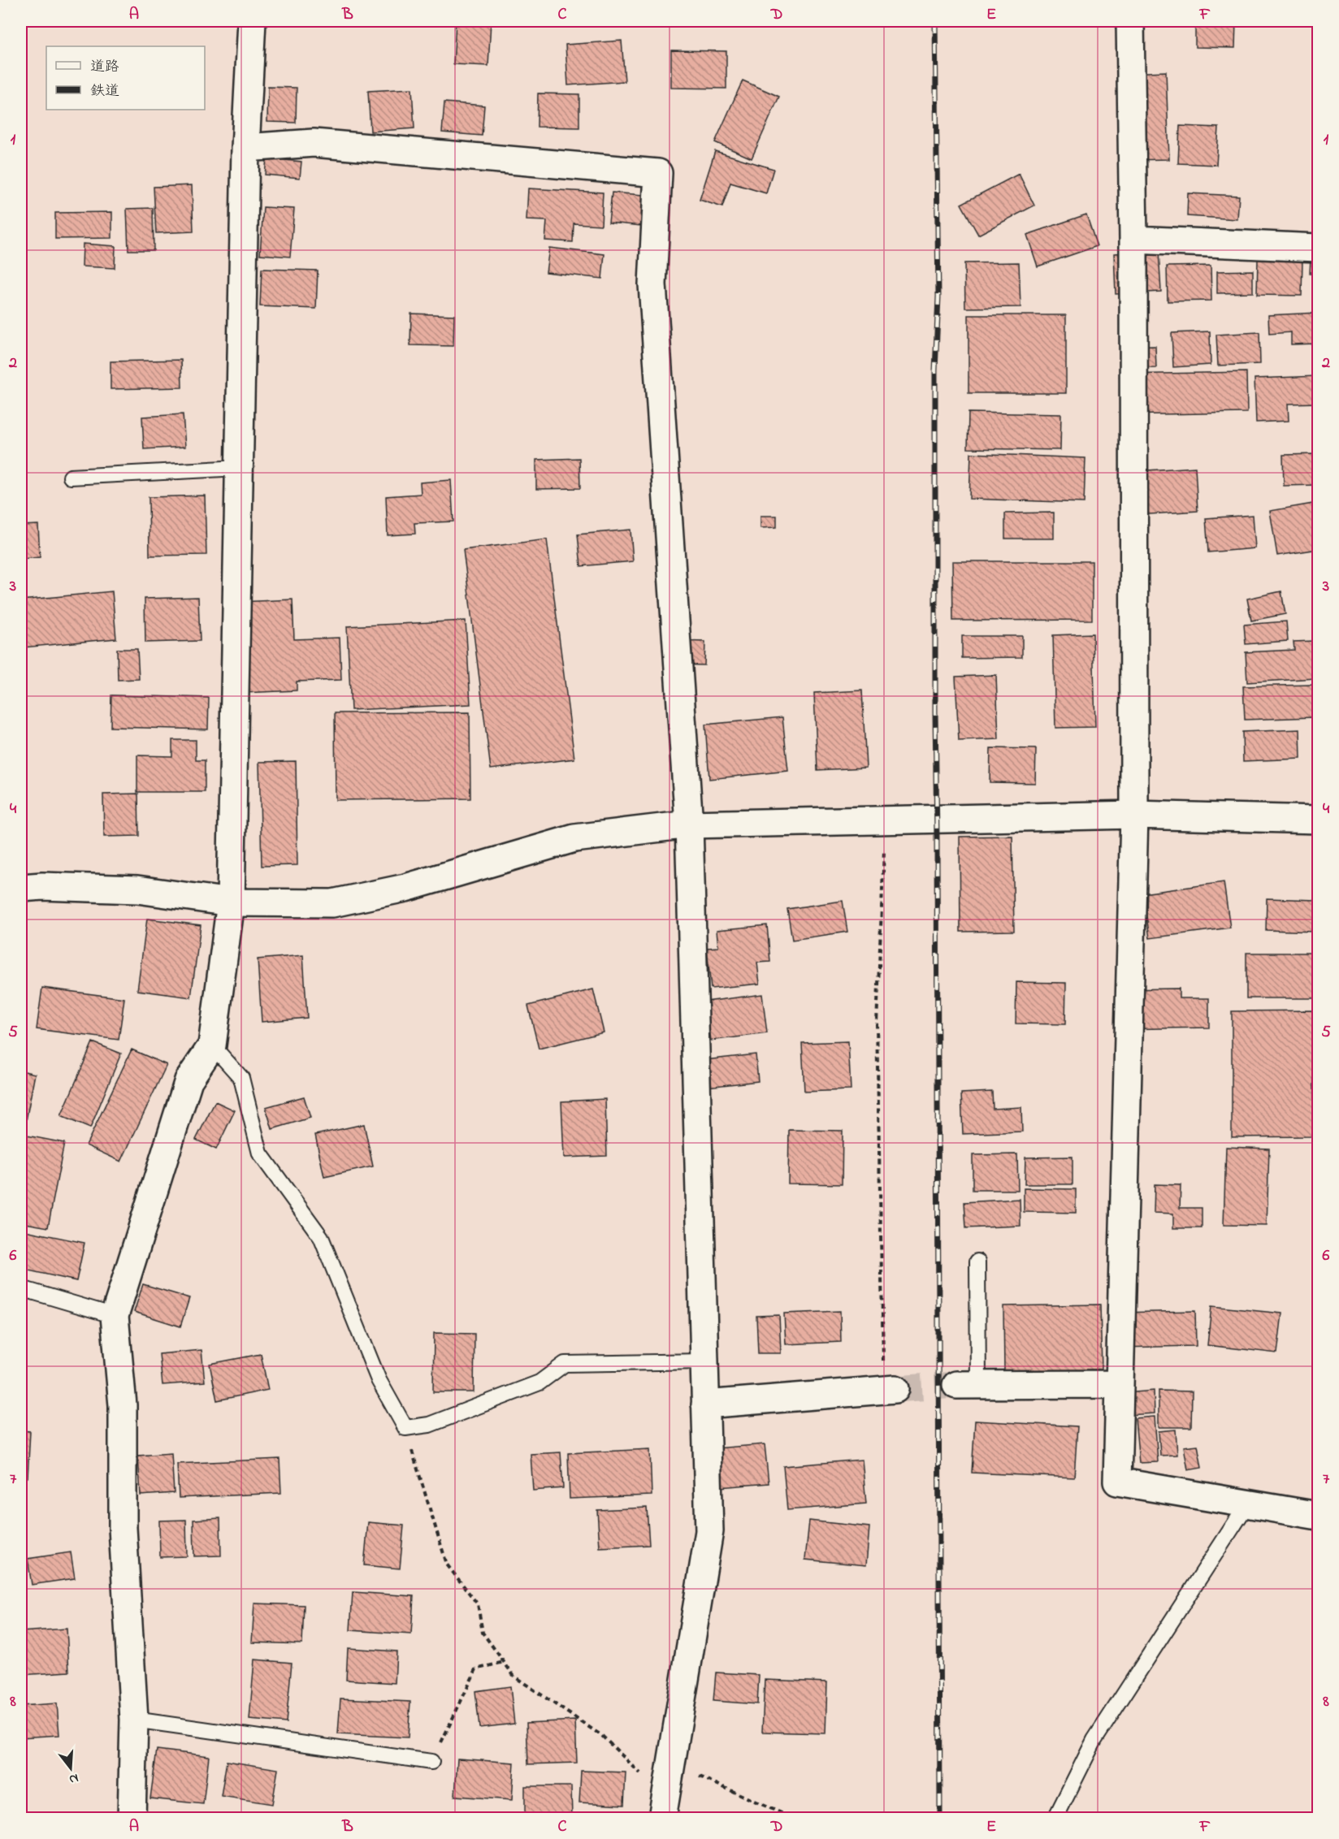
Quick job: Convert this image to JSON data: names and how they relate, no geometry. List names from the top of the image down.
{
  "legend": ["道路", "鉄道"],
  "north": "bottom",
  "grid": {
    "columns": [
      "A",
      "B",
      "C",
      "D",
      "E",
      "F"
    ],
    "rows": [
      "1",
      "2",
      "3",
      "4",
      "5",
      "6",
      "7",
      "8"
    ]
  }
}
